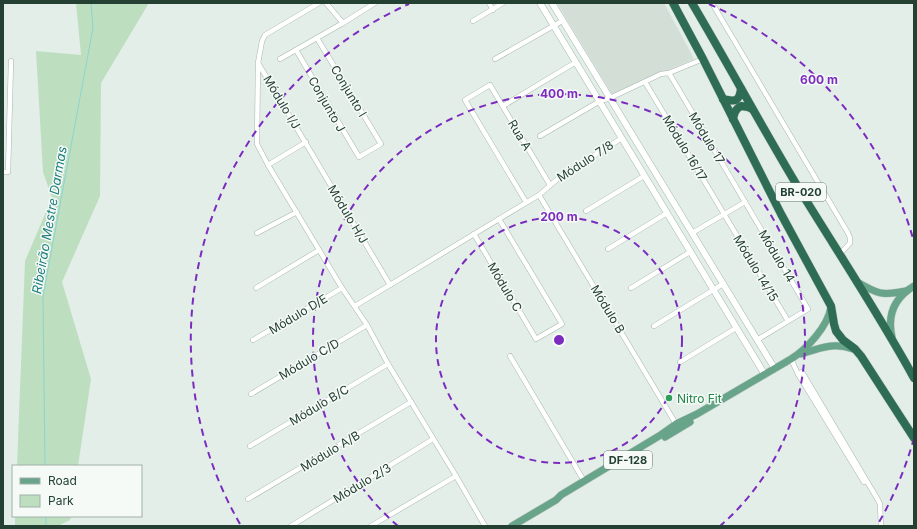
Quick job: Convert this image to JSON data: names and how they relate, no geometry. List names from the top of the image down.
{
  "streets": {
    "highway": ["BR-020"],
    "main road": ["DF-128"],
    "street": [
      "Conjunto I",
      "Módulo I/J",
      "Conjunto J",
      "Rua A",
      "Módulo 17",
      "Módulo 16/17",
      "Módulo 7/8",
      "Módulo H/J",
      "Módulo 14",
      "Módulo 14/15",
      "Módulo C",
      "Módulo B",
      "Módulo D/E",
      "Módulo C/D",
      "Módulo B/C",
      "Módulo A/B",
      "Módulo 2/3"
    ]
  },
  "crossings": [
    ["Conjunto I", "Conjunto J"],
    ["Módulo I/J", "Módulo H/J"],
    ["Rua A", "Módulo 7/8"],
    ["Módulo 17", "Módulo 14"],
    ["Módulo 16/17", "Módulo 14/15"],
    ["Módulo 7/8", "Módulo H/J"],
    ["Módulo 7/8", "Módulo C"],
    ["Módulo 7/8", "Módulo B"],
    ["BR-020", "DF-128"],
    ["Módulo 14", "Módulo 14/15"],
    ["Módulo B", "DF-128"]
  ],
  "water": ["Ribeirão Mestre Darmas"],
  "places": ["Nitro Fit"],
  "legend": ["Road", "Park"],
  "rings": ["600 m", "400 m", "200 m"]
}
